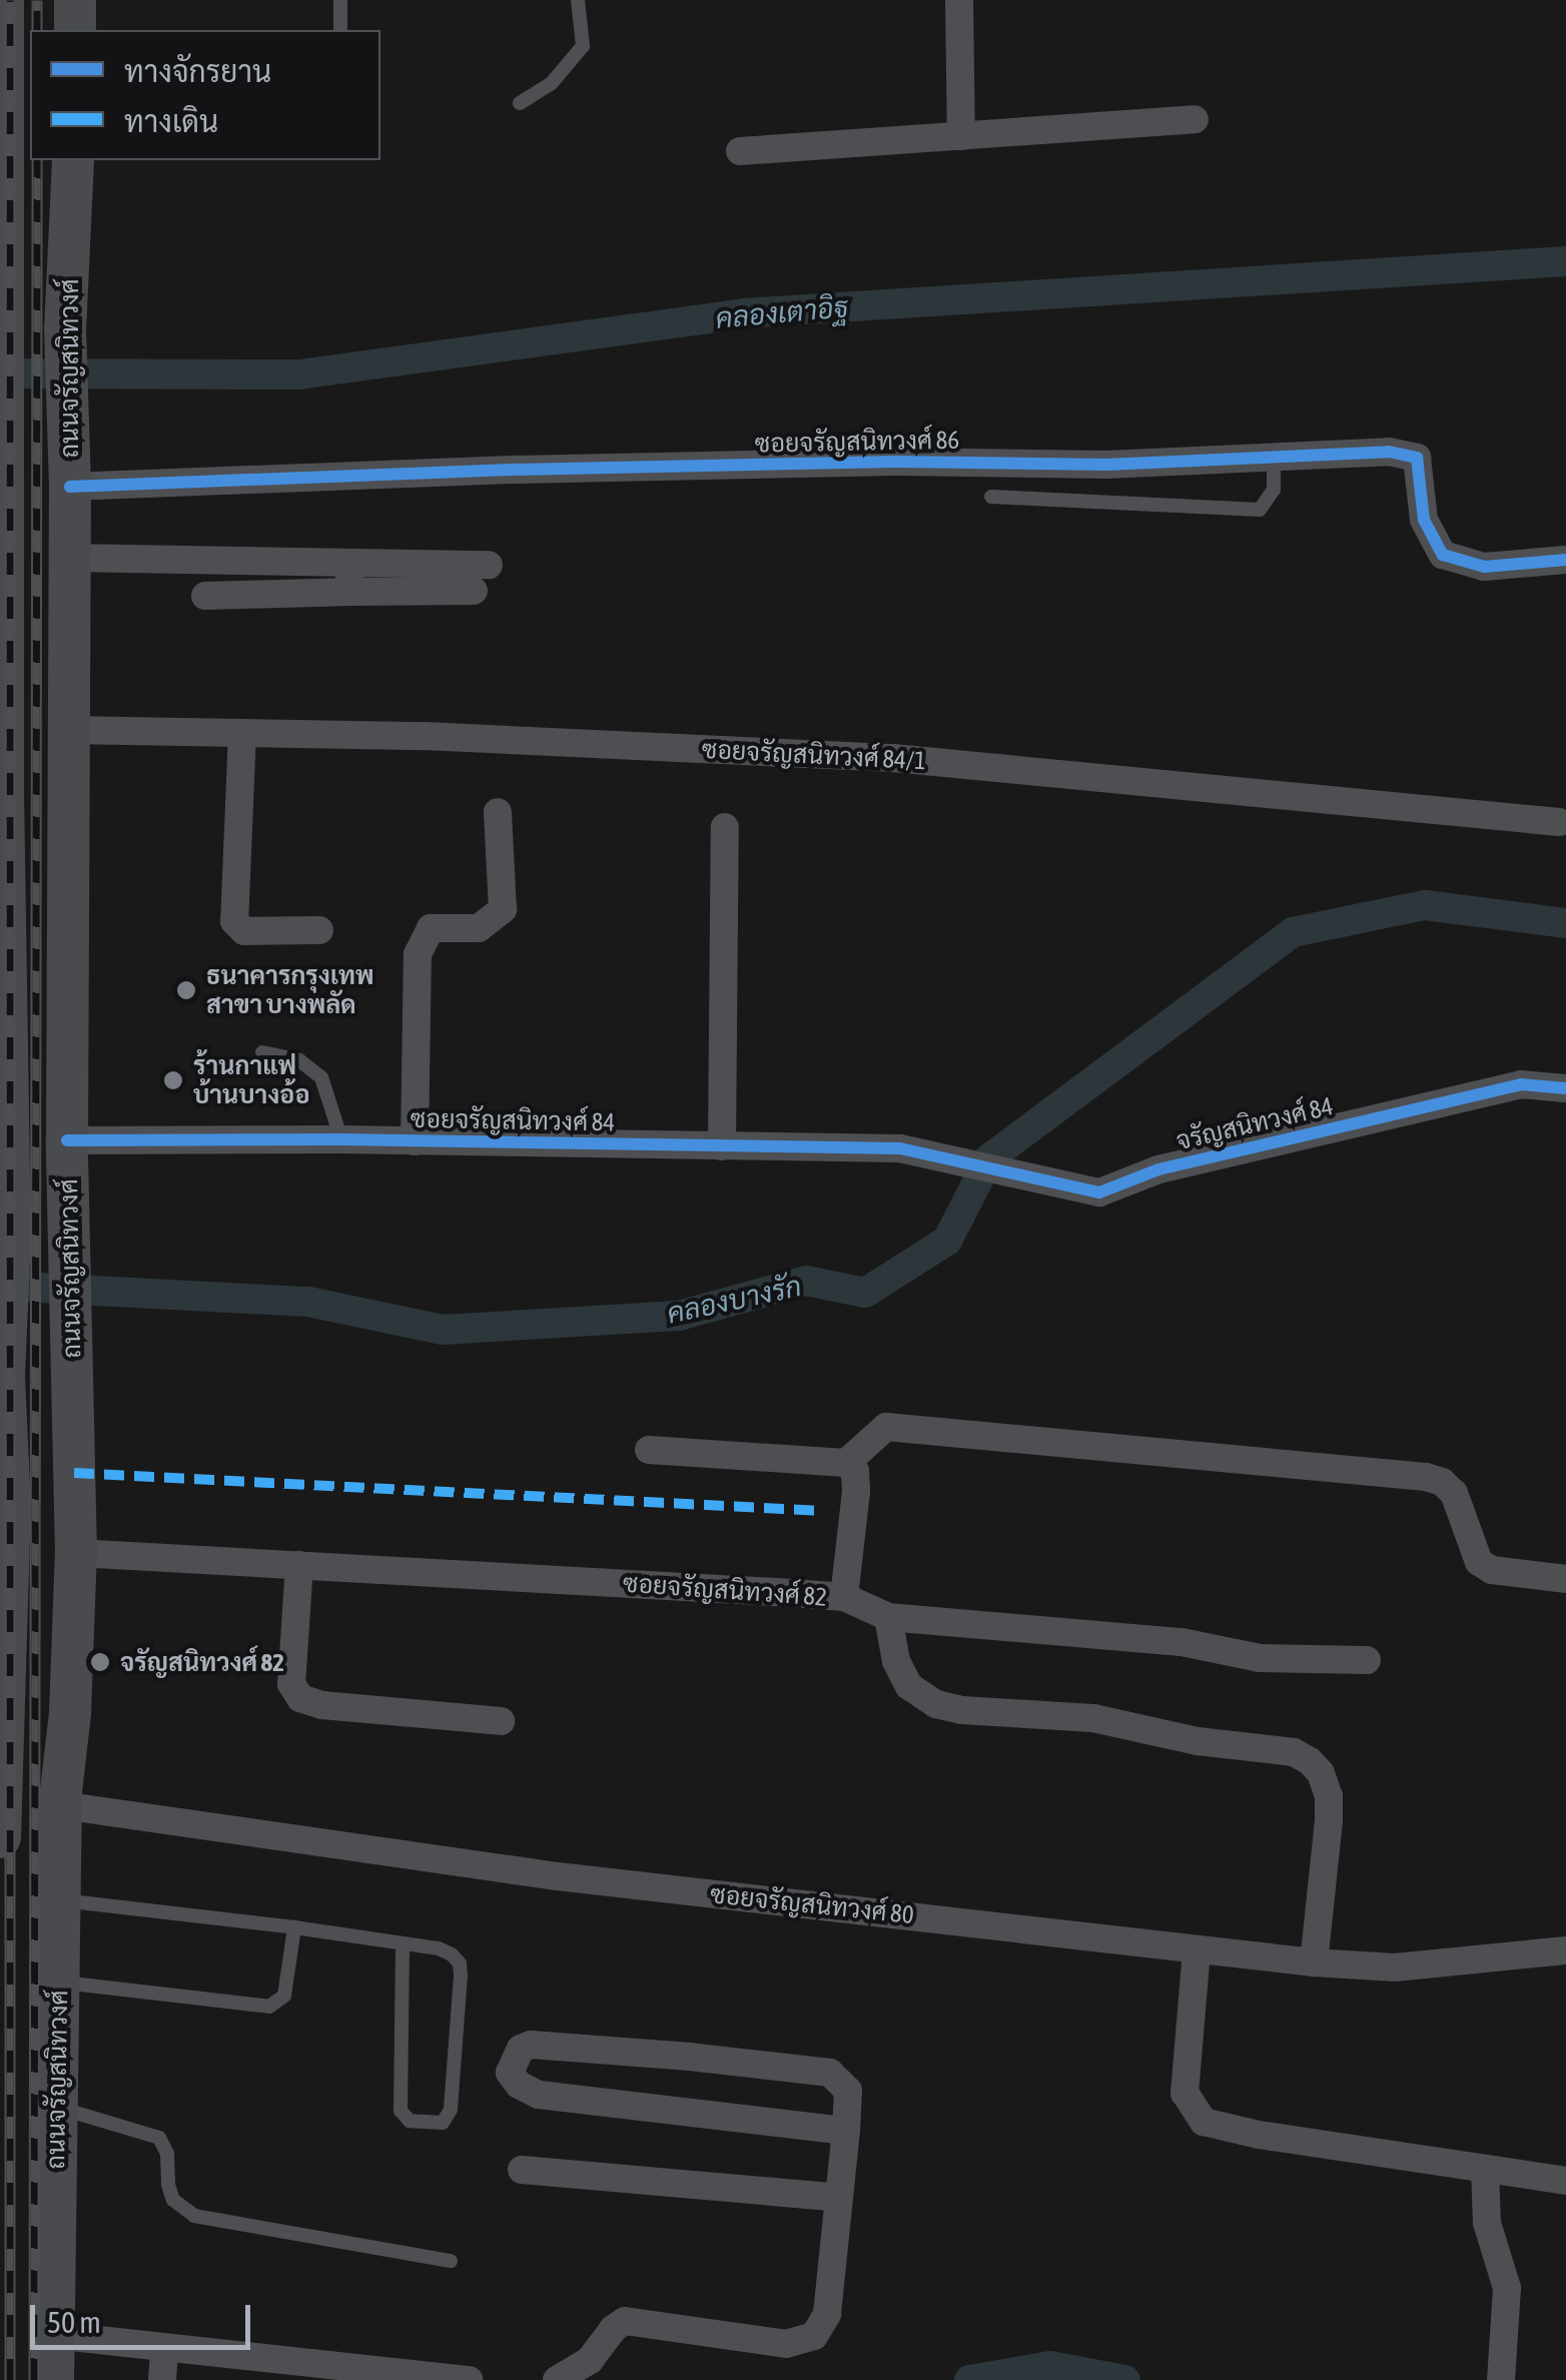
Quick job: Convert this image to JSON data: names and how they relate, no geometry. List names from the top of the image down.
{
  "streets": {
    "main road": ["ถนนจรัญสนิทวงศ์"],
    "street": [
      "ซอยจรัญสนิทวงศ์ 86",
      "ซอยจรัญสนิทวงศ์ 84/1",
      "ซอยจรัญสนิทวงศ์ 84",
      "จรัญสนิทวงศ์ 84",
      "ซอยจรัญสนิทวงศ์ 82",
      "ซอยจรัญสนิทวงศ์ 80"
    ]
  },
  "crossings": [
    ["ถนนจรัญสนิทวงศ์", "ซอยจรัญสนิทวงศ์ 86"],
    ["ถนนจรัญสนิทวงศ์", "ซอยจรัญสนิทวงศ์ 84/1"],
    ["ถนนจรัญสนิทวงศ์", "ซอยจรัญสนิทวงศ์ 84"],
    ["ถนนจรัญสนิทวงศ์", "ซอยจรัญสนิทวงศ์ 82"],
    ["ถนนจรัญสนิทวงศ์", "ซอยจรัญสนิทวงศ์ 80"],
    ["ซอยจรัญสนิทวงศ์ 84", "จรัญสนิทวงศ์ 84"]
  ],
  "water": ["คลองเตาอิฐ", "คลองบางรัก"],
  "places": ["ธนาคารกรุงเทพ สาขา บางพลัด", "ร้านกาแฟ บ้านบางอ้อ", "จรัญสนิทวงศ์ 82"],
  "legend": ["ทางจักรยาน", "ทางเดิน"],
  "scale_bar": "50 m"
}
